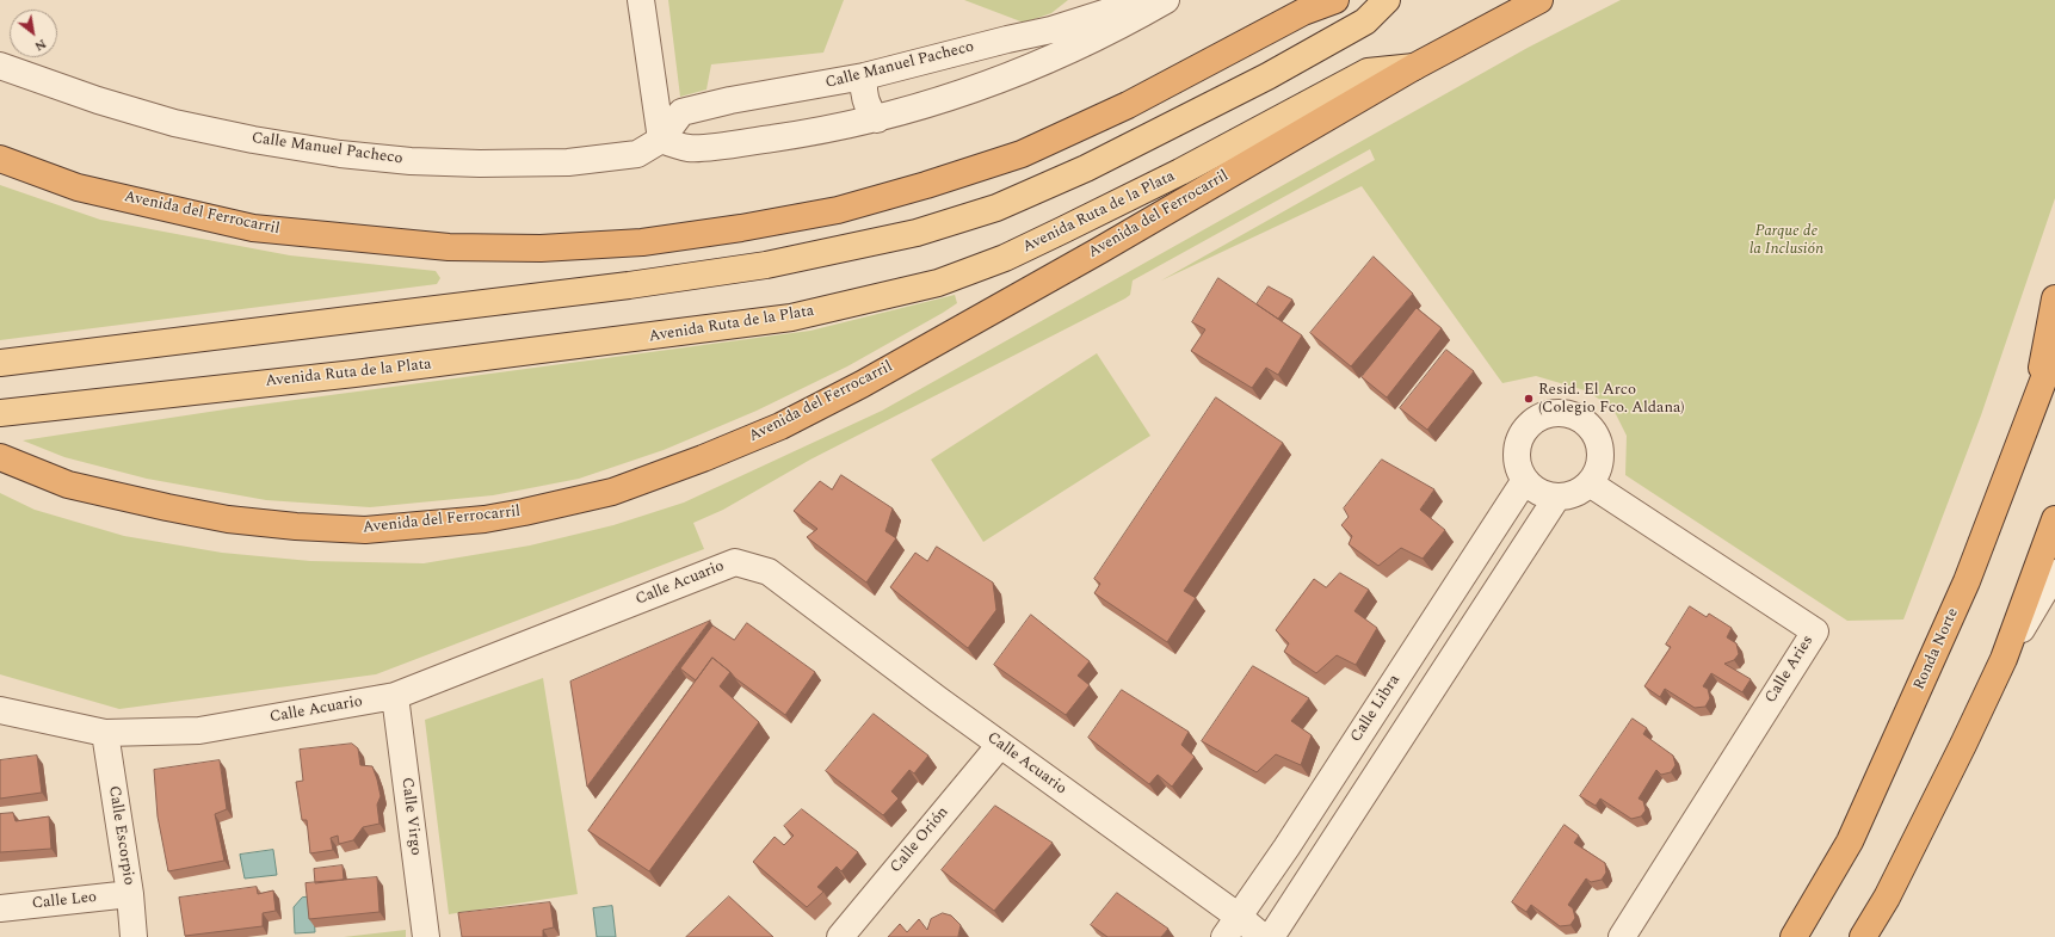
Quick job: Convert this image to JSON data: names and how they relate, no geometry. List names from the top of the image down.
{
  "streets": {
    "highway": ["Avenida del Ferrocarril", "Ronda Norte"],
    "main road": ["Avenida Ruta de la Plata"],
    "street": [
      "Calle Manuel Pacheco",
      "Calle Acuario",
      "Calle Aries",
      "Calle Libra",
      "Calle Virgo",
      "Calle Escorpio",
      "Calle Orión",
      "Calle Leo"
    ]
  },
  "crossings": [
    ["Avenida Ruta de la Plata", "Avenida del Ferrocarril"],
    ["Calle Acuario", "Calle Libra"],
    ["Calle Acuario", "Calle Virgo"],
    ["Calle Acuario", "Calle Escorpio"],
    ["Calle Acuario", "Calle Orión"],
    ["Calle Aries", "Calle Libra"],
    ["Calle Escorpio", "Calle Leo"]
  ],
  "parks": ["Parque de la Inclusión"],
  "places": ["Resid. El Arco (Colegio Fco. Aldana)"],
  "north": "bottom right"
}
